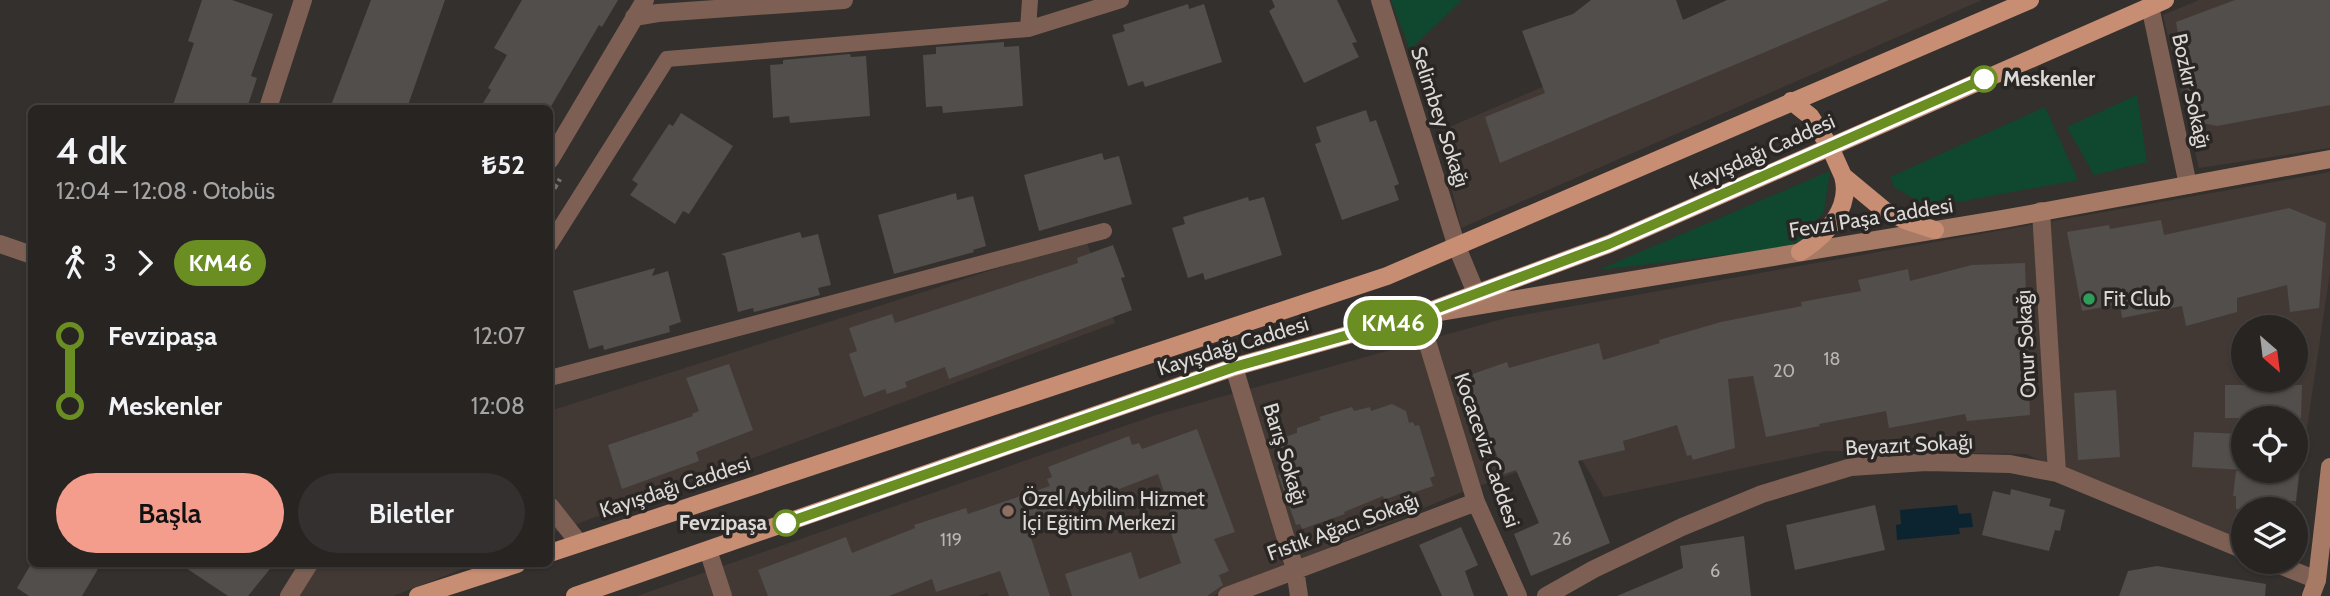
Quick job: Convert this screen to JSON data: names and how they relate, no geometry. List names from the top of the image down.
{
  "streets": {
    "main road": ["Kayışdağı Caddesi"],
    "street": [
      "Bozkır Sokağı",
      "Selimbey Sokağı",
      "Fevzi Paşa Caddesi",
      "Onur Sokağı",
      "Beyazıt Sokağı",
      "Kocaceviz Caddesi",
      "Barış Sokağı",
      "Fıstık Ağacı Sokağı"
    ]
  },
  "crossings": [
    ["Bozkır Sokağı", "Kayışdağı Caddesi"],
    ["Bozkır Sokağı", "Fevzi Paşa Caddesi"],
    ["Selimbey Sokağı", "Kayışdağı Caddesi"],
    ["Kayışdağı Caddesi", "Fevzi Paşa Caddesi"],
    ["Kayışdağı Caddesi", "Kocaceviz Caddesi"],
    ["Kayışdağı Caddesi", "Barış Sokağı"],
    ["Fevzi Paşa Caddesi", "Onur Sokağı"],
    ["Fevzi Paşa Caddesi", "Kocaceviz Caddesi"],
    ["Onur Sokağı", "Beyazıt Sokağı"],
    ["Kocaceviz Caddesi", "Fıstık Ağacı Sokağı"],
    ["Barış Sokağı", "Fıstık Ağacı Sokağı"]
  ],
  "places": [
    "Meskenler",
    "Fit Club",
    "Özel Aybilim Hizmet İçi Eğitim Merkezi",
    "Fevzipaşa"
  ],
  "lines": ["bus line KM46"],
  "house_numbers": [
    "18",
    "20",
    "26",
    "119",
    "6"
  ],
  "north": "bottom right",
  "page": {
    "on_map": "KM46",
    "heading": ["4 dk", "12:04 – 12:08 · Otobüs", "₺52"],
    "legs": ["3", "KM46"],
    "list": [
      {
        "name": "Fevzipaşa",
        "value": "12:07"
      },
      {
        "name": "Meskenler",
        "value": "12:08"
      }
    ],
    "buttons": ["Başla", "Biletler"]
  }
}
